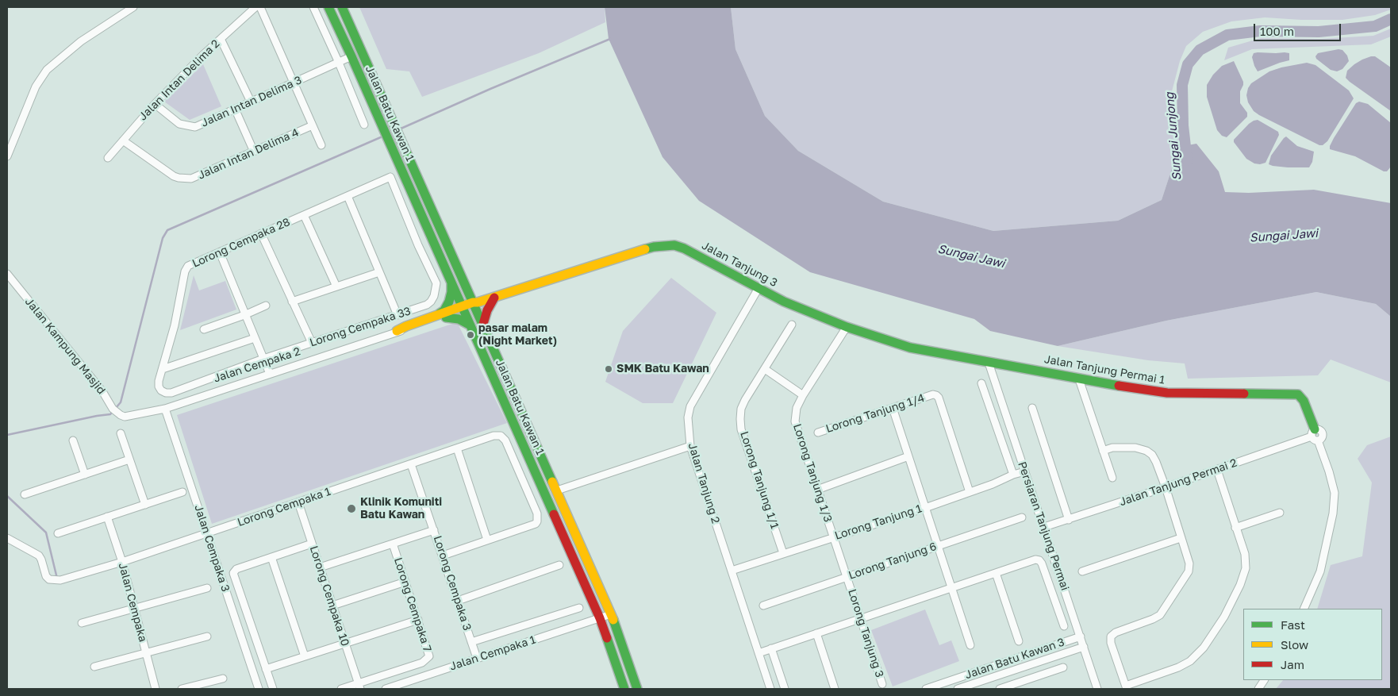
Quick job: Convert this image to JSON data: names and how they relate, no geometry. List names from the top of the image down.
{
  "streets": {
    "street": [
      "Jalan Intan Delima 2",
      "Jalan Intan Delima 3",
      "Jalan Batu Kawan 1",
      "Jalan Intan Delima 4",
      "Lorong Cempaka 28",
      "Jalan Tanjung 3",
      "Lorong Cempaka 33",
      "Jalan Kampung Masjid",
      "Jalan Cempaka 2",
      "Jalan Tanjung Permai 1",
      "Lorong Tanjung 1/4",
      "Lorong Tanjung 1/3",
      "Lorong Tanjung 1/1",
      "Jalan Tanjung Permai 2",
      "Jalan Tanjung 2",
      "Lorong Cempaka 1",
      "Lorong Tanjung 1",
      "Persiaran Tanjung Permai",
      "Jalan Cempaka 3",
      "Lorong Tanjung 6",
      "Lorong Cempaka 3",
      "Lorong Cempaka 10",
      "Jalan Cempaka",
      "Lorong Cempaka 7",
      "Lorong Tanjung 3",
      "Jalan Cempaka 1",
      "Jalan Batu Kawan 3"
    ]
  },
  "crossings": [
    ["Jalan Intan Delima 2", "Jalan Intan Delima 3"],
    ["Jalan Intan Delima 2", "Jalan Intan Delima 4"],
    ["Jalan Intan Delima 3", "Jalan Batu Kawan 1"],
    ["Jalan Batu Kawan 1", "Jalan Tanjung 3"],
    ["Jalan Batu Kawan 1", "Jalan Cempaka 2"],
    ["Jalan Batu Kawan 1", "Jalan Cempaka 1"],
    ["Lorong Cempaka 28", "Lorong Cempaka 33"],
    ["Jalan Tanjung 3", "Jalan Cempaka 2"],
    ["Jalan Tanjung 3", "Jalan Tanjung Permai 1"],
    ["Jalan Tanjung 3", "Lorong Tanjung 1/3"],
    ["Jalan Tanjung 3", "Jalan Tanjung 2"],
    ["Jalan Tanjung 3", "Persiaran Tanjung Permai"],
    ["Jalan Kampung Masjid", "Jalan Cempaka 2"],
    ["Jalan Cempaka 2", "Jalan Cempaka 3"],
    ["Jalan Tanjung Permai 1", "Jalan Tanjung Permai 2"],
    ["Jalan Tanjung Permai 1", "Persiaran Tanjung Permai"],
    ["Lorong Tanjung 1/4", "Lorong Tanjung 1"],
    ["Lorong Tanjung 1/3", "Lorong Tanjung 1"],
    ["Lorong Tanjung 1/3", "Lorong Tanjung 3"],
    ["Lorong Tanjung 1/1", "Lorong Tanjung 1"],
    ["Jalan Tanjung Permai 2", "Persiaran Tanjung Permai"],
    ["Jalan Tanjung 2", "Lorong Tanjung 1"],
    ["Lorong Cempaka 1", "Jalan Cempaka 3"],
    ["Lorong Cempaka 1", "Lorong Cempaka 3"],
    ["Lorong Cempaka 1", "Lorong Cempaka 10"],
    ["Lorong Cempaka 1", "Jalan Cempaka"],
    ["Lorong Tanjung 1", "Persiaran Tanjung Permai"],
    ["Lorong Tanjung 1", "Lorong Tanjung 3"],
    ["Persiaran Tanjung Permai", "Jalan Batu Kawan 3"],
    ["Lorong Tanjung 6", "Lorong Tanjung 3"],
    ["Lorong Cempaka 3", "Jalan Cempaka 1"],
    ["Lorong Cempaka 10", "Lorong Cempaka 7"]
  ],
  "water": ["Sungai Junjong", "Sungai Jawi"],
  "places": ["pasar malam (Night Market)", "SMK Batu Kawan", "Klinik Komuniti Batu Kawan"],
  "legend": ["Fast", "Slow", "Jam"],
  "scale_bar": "100 m"
}
